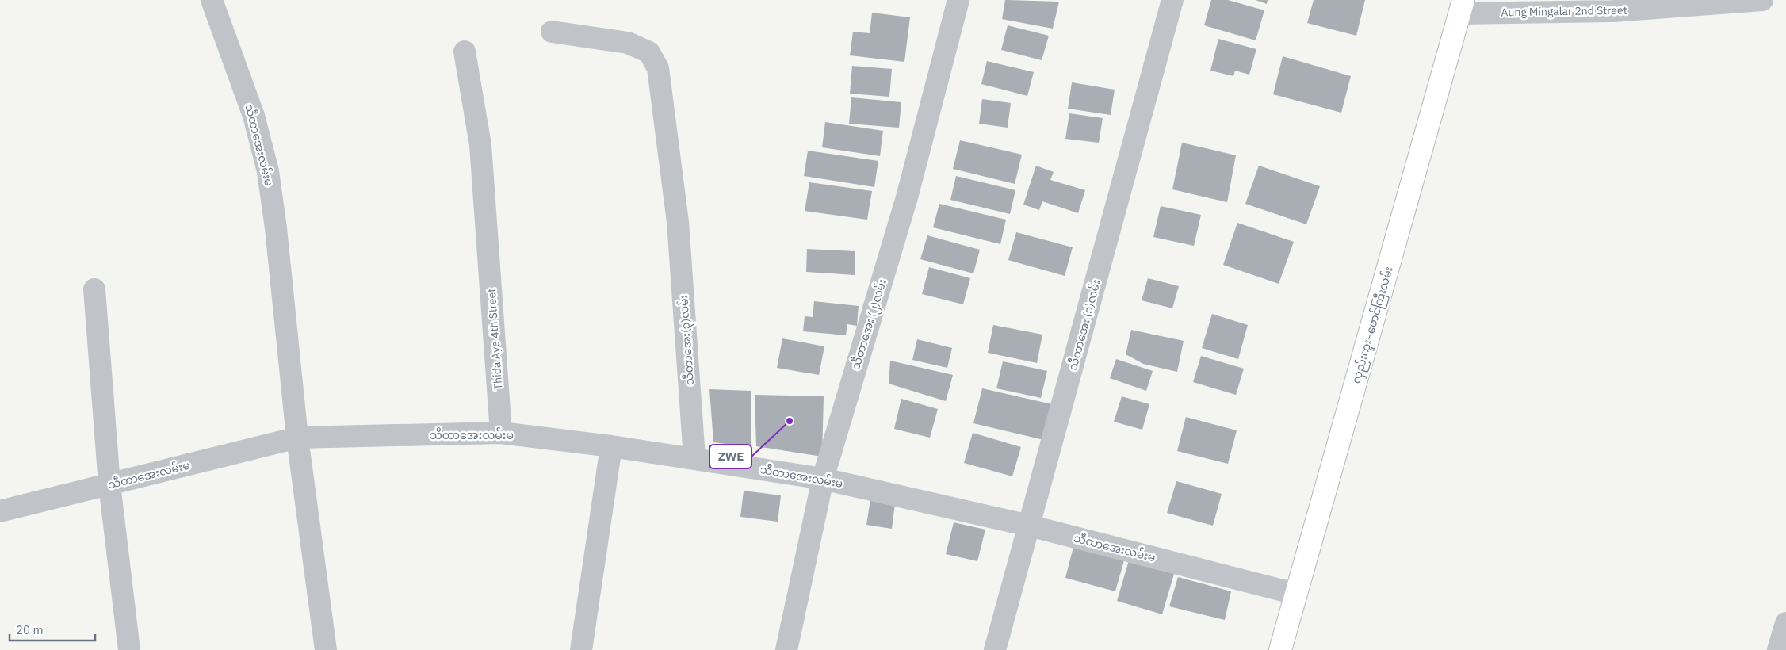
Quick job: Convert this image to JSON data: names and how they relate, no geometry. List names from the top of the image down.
{
  "streets": {
    "main road": ["လှည်းကူး−ဖောင်ကြီးလမ်း"],
    "street": [
      "Aung Mingalar 2nd Street",
      "သီတာအေးလမ်းမ",
      "သီတာအေး (၂)လမ်း",
      "သီတာအေး (၁)လမ်း",
      "Thida Aye 4th Street",
      "သီတာအေး(၃)လမ်း"
    ]
  },
  "crossings": [
    ["Aung Mingalar 2nd Street", "လှည်းကူး−ဖောင်ကြီးလမ်း"],
    ["သီတာအေးလမ်းမ", "သီတာအေး (၂)လမ်း"],
    ["သီတာအေးလမ်းမ", "သီတာအေး (၁)လမ်း"],
    ["သီတာအေးလမ်းမ", "လှည်းကူး−ဖောင်ကြီးလမ်း"],
    ["သီတာအေးလမ်းမ", "Thida Aye 4th Street"],
    ["သီတာအေးလမ်းမ", "သီတာအေး(၃)လမ်း"]
  ],
  "places": ["ZWE"],
  "scale_bar": "20 m"
}
